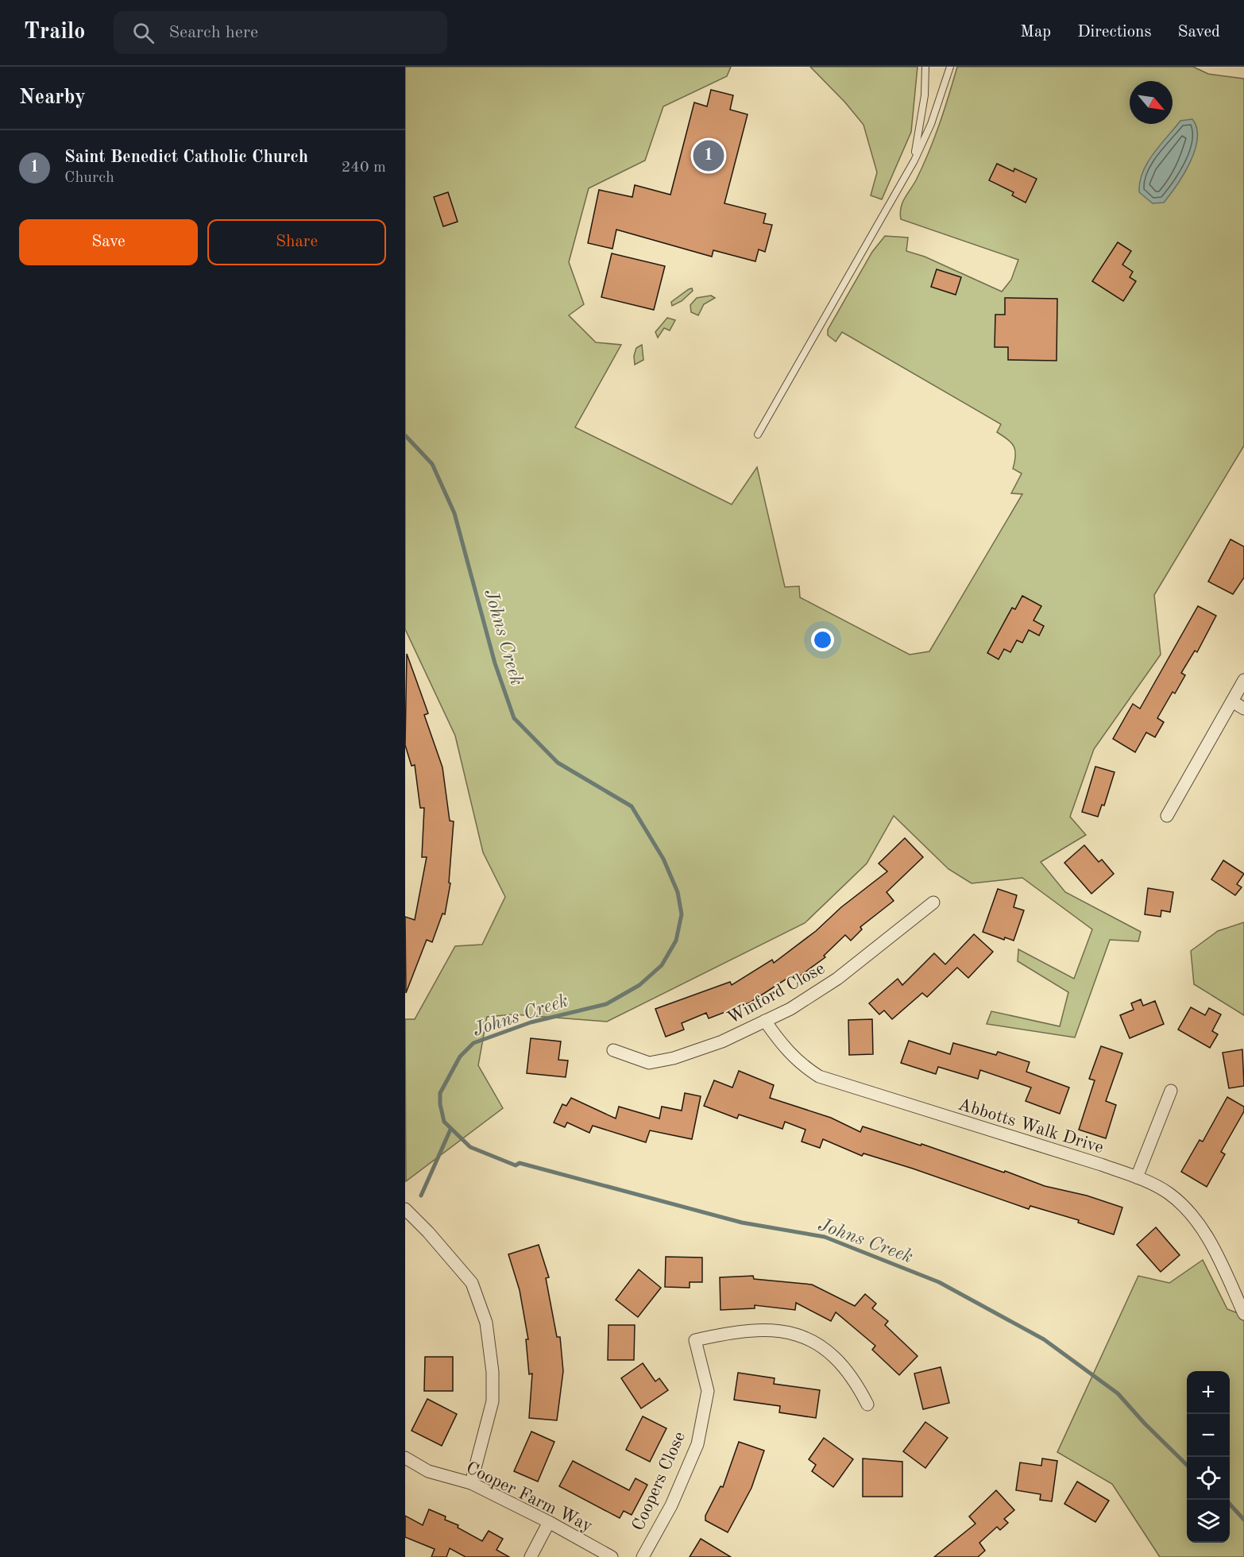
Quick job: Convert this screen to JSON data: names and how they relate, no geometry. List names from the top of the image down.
{
  "streets": {
    "street": [
      "Winford Close",
      "Abbotts Walk Drive",
      "Coopers Close",
      "Cooper Farm Way"
    ]
  },
  "crossings": [
    ["Winford Close", "Abbotts Walk Drive"]
  ],
  "water": ["Johns Creek"],
  "north": "bottom right",
  "page": {
    "header": "Trailo",
    "search": "Search here",
    "nav": ["Map", "Directions", "Saved"],
    "heading": "Nearby",
    "list": [
      {
        "mark": "1",
        "name": "Saint Benedict Catholic Church",
        "note": "Church",
        "value": "240 m"
      }
    ],
    "pins": "1",
    "buttons": ["Save", "Share"],
    "map_buttons": ["+", "−"]
  }
}
